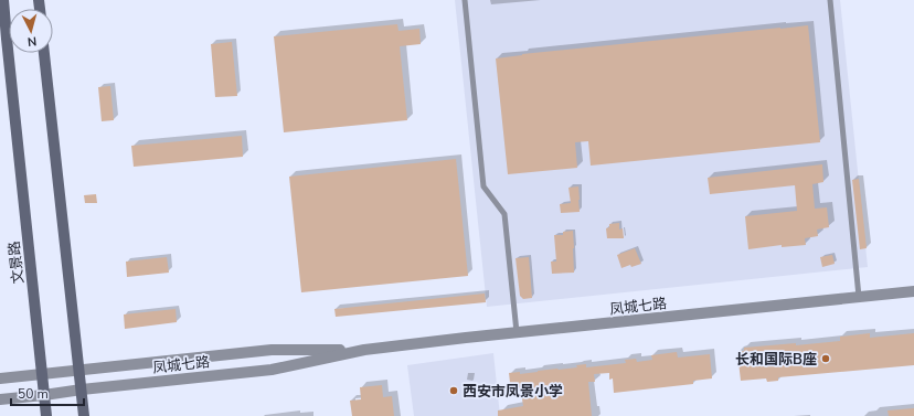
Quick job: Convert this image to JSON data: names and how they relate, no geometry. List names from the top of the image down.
{
  "streets": {
    "main road": ["文景路"],
    "street": ["凤城七路"]
  },
  "crossings": [
    ["文景路", "凤城七路"]
  ],
  "places": ["长和国际B座", "西安市凤景小学"],
  "scale_bar": "50 m",
  "north": "bottom"
}
